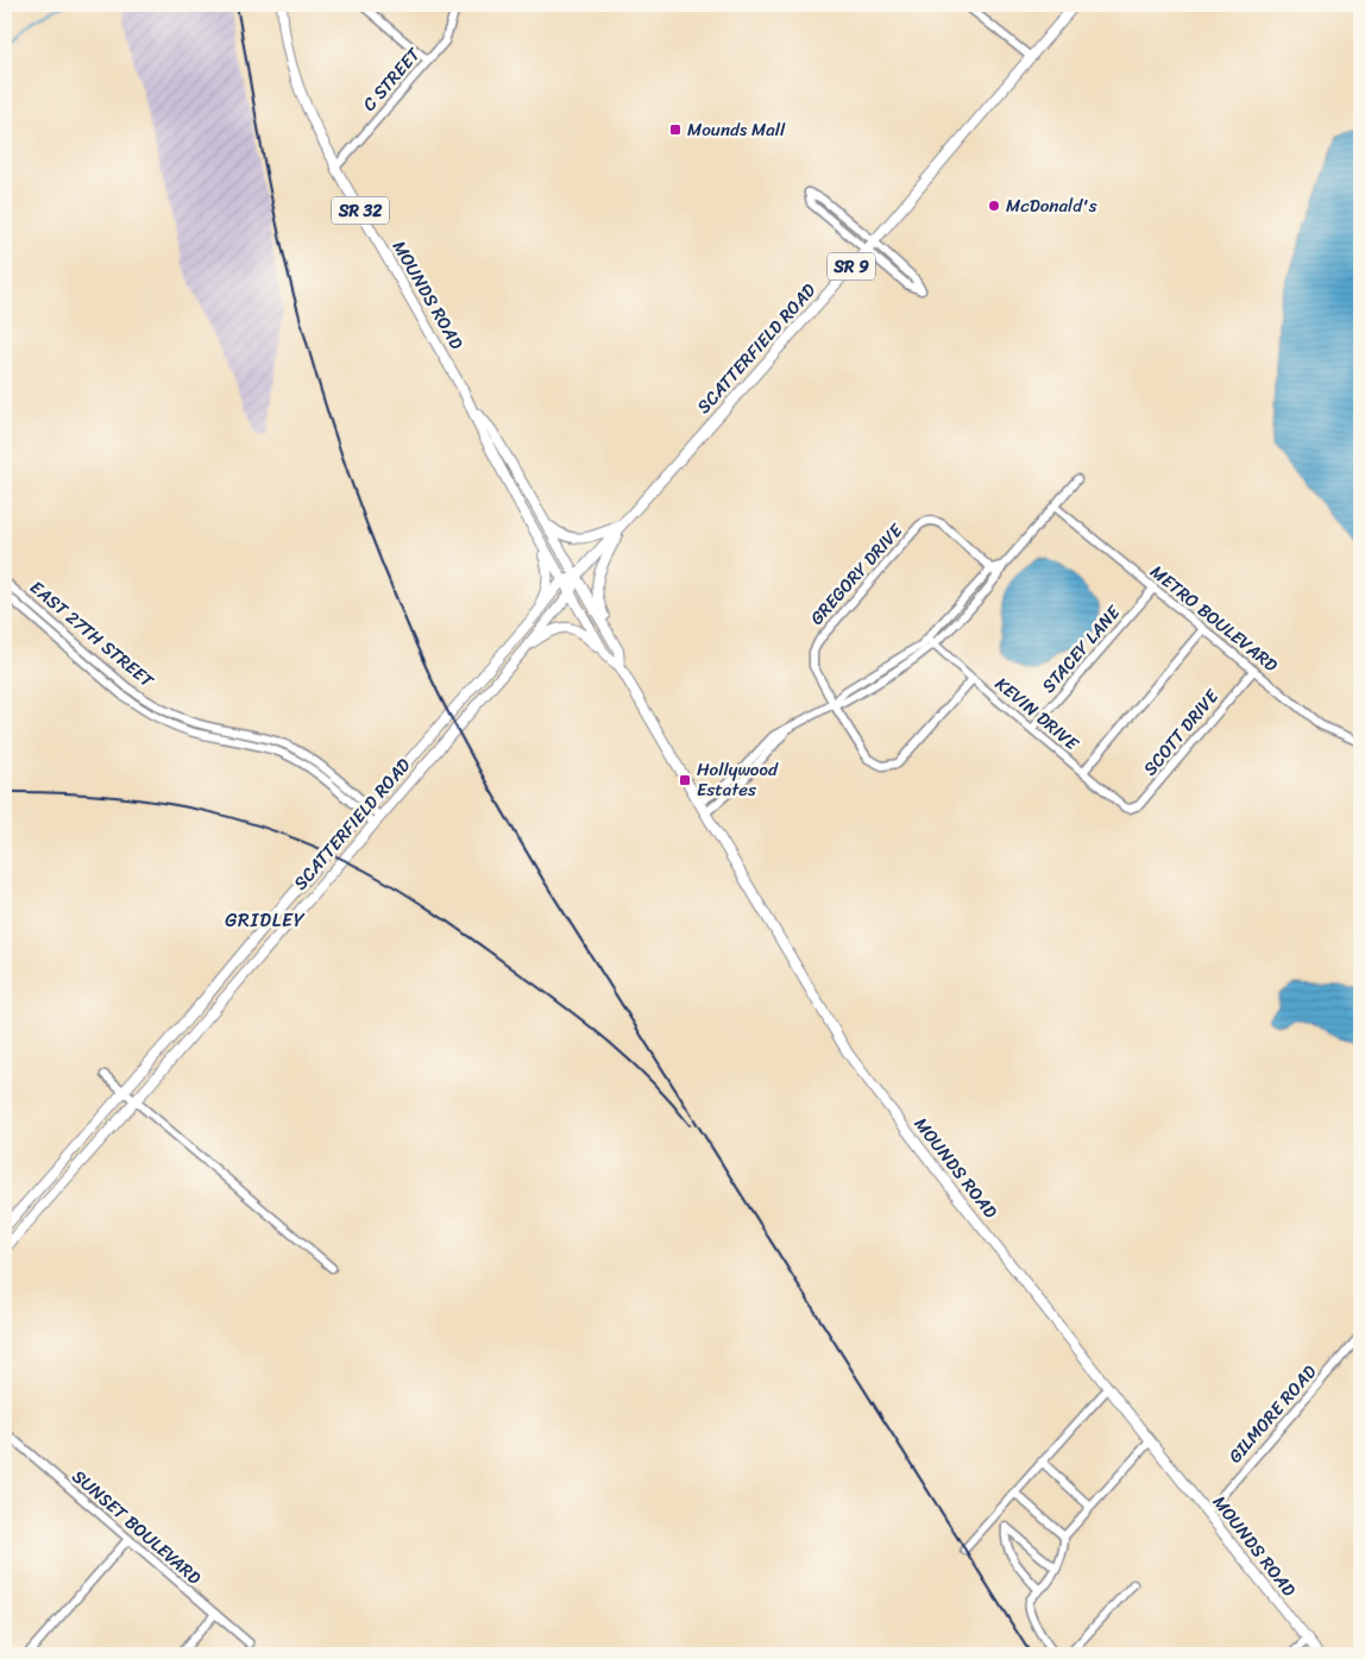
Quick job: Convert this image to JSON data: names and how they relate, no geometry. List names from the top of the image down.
{
  "streets": {
    "main road": [
      "SR 32",
      "SR 9",
      "MOUNDS ROAD",
      "SCATTERFIELD ROAD"
    ],
    "street": [
      "C STREET",
      "GREGORY DRIVE",
      "METRO BOULEVARD",
      "EAST 27TH STREET",
      "STACEY LANE",
      "KEVIN DRIVE",
      "SCOTT DRIVE",
      "GILMORE ROAD",
      "SUNSET BOULEVARD"
    ]
  },
  "crossings": [
    ["C STREET", "MOUNDS ROAD"],
    ["SR 32", "MOUNDS ROAD"],
    ["SR 32", "SCATTERFIELD ROAD"],
    ["MOUNDS ROAD", "SCATTERFIELD ROAD"],
    ["MOUNDS ROAD", "GILMORE ROAD"],
    ["SCATTERFIELD ROAD", "EAST 27TH STREET"],
    ["METRO BOULEVARD", "STACEY LANE"],
    ["METRO BOULEVARD", "SCOTT DRIVE"],
    ["STACEY LANE", "KEVIN DRIVE"],
    ["KEVIN DRIVE", "SCOTT DRIVE"]
  ],
  "districts": ["GRIDLEY"],
  "places": {
    "transit": ["Mounds Mall", "Hollywood Estates"],
    "other": ["McDonald's"]
  }
}
